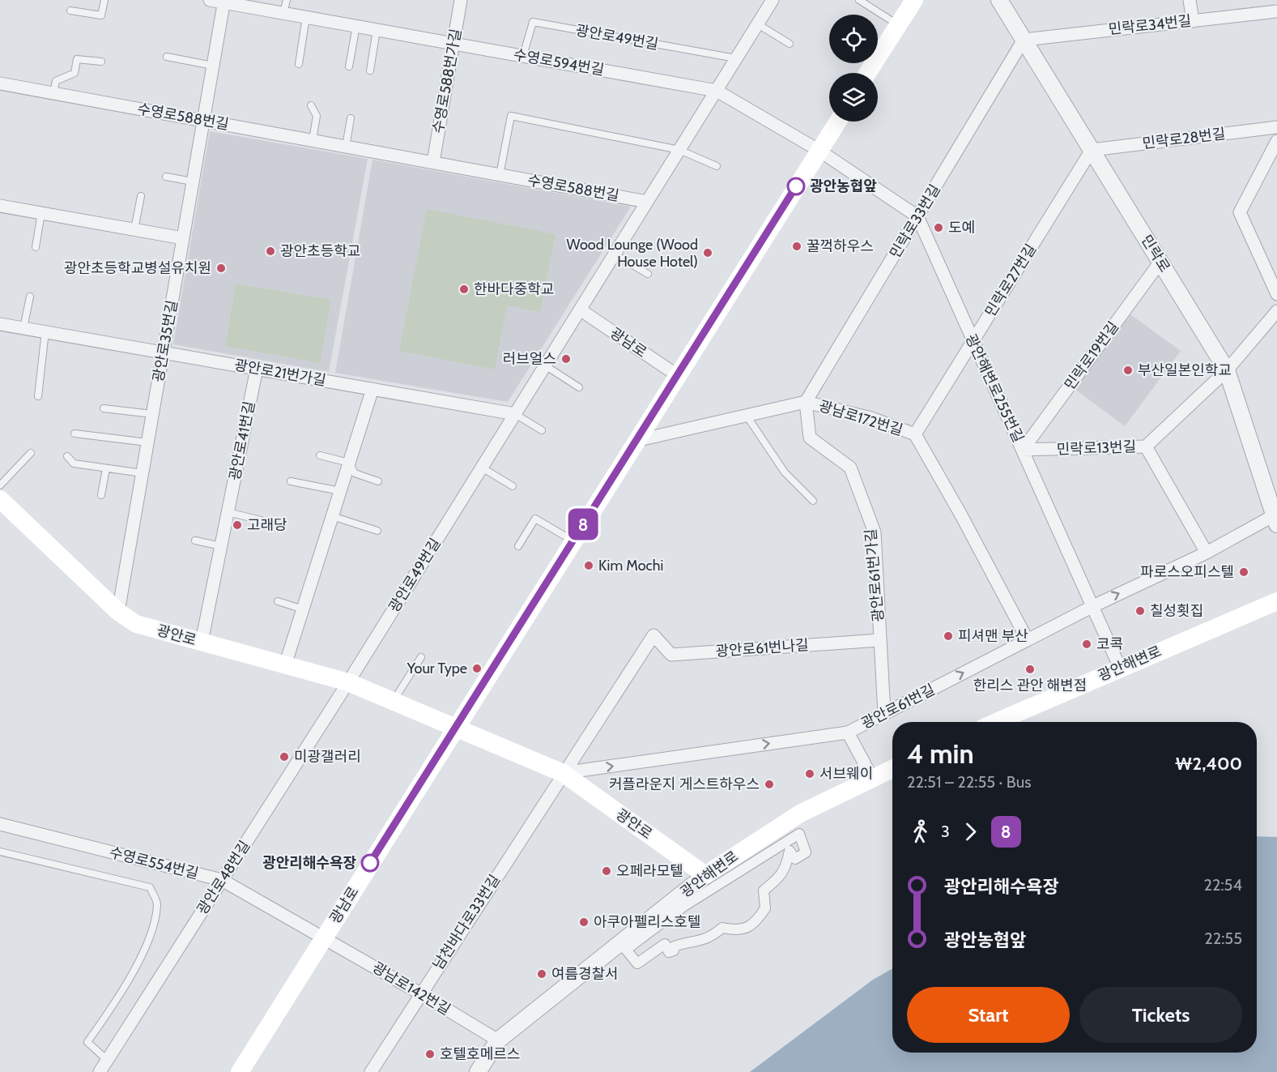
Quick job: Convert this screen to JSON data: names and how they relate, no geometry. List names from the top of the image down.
{
  "streets": {
    "main road": ["광남로", "광안로", "광안해변로"],
    "street": [
      "민락로34번길",
      "광안로49번길",
      "수영로594번길",
      "수영로588번가길",
      "수영로588번길",
      "민락로28번길",
      "민락로33번길",
      "민락로",
      "민락로27번길",
      "광안로35번길",
      "민락로19번길",
      "광안로21번가길",
      "광안해변로255번길",
      "광남로172번길",
      "광안로41번길",
      "민락로13번길",
      "광안로61번가길",
      "광안로61번나길",
      "광안로61번길",
      "수영로554번길",
      "광안로48번길",
      "남천바다로33번길",
      "광남로142번길"
    ]
  },
  "crossings": [
    ["민락로34번길", "민락로33번길"],
    ["민락로34번길", "민락로"],
    ["광안로49번길", "수영로594번길"],
    ["광안로49번길", "수영로588번길"],
    ["광안로49번길", "광남로"],
    ["광안로49번길", "광안로21번가길"],
    ["광안로49번길", "광안로"],
    ["광안로49번길", "광안로48번길"],
    ["수영로594번길", "수영로588번가길"],
    ["수영로594번길", "광안로35번길"],
    ["수영로594번길", "광남로"],
    ["수영로588번가길", "수영로588번길"],
    ["수영로588번길", "광안로35번길"],
    ["민락로28번길", "민락로"],
    ["민락로28번길", "민락로27번길"],
    ["민락로33번길", "민락로"],
    ["민락로33번길", "광안해변로255번길"],
    ["민락로33번길", "광남로172번길"],
    ["민락로33번길", "광안로61번가길"],
    ["민락로", "민락로27번길"],
    ["민락로", "민락로19번길"],
    ["민락로", "민락로13번길"],
    ["민락로", "광안로61번길"],
    ["민락로27번길", "광안해변로255번길"],
    ["민락로27번길", "광남로172번길"],
    ["광안로35번길", "광안로21번가길"],
    ["광안로35번길", "광안로"],
    ["광남로", "광남로172번길"],
    ["광남로", "광안로"],
    ["광남로", "수영로554번길"],
    ["광남로", "광남로142번길"],
    ["민락로19번길", "광안해변로255번길"],
    ["민락로19번길", "민락로13번길"],
    ["광안로21번가길", "광안로41번길"],
    ["광안해변로255번길", "민락로13번길"],
    ["광안해변로255번길", "광안해변로"],
    ["광안해변로255번길", "광안로61번길"],
    ["광남로172번길", "광안로61번가길"],
    ["광남로172번길", "광안로61번길"],
    ["광안로41번길", "광안로"],
    ["광안로61번가길", "광안로61번나길"],
    ["광안로61번가길", "광안로61번길"],
    ["광안로", "광안로61번나길"],
    ["광안로", "광안해변로"],
    ["광안로", "광안로61번길"],
    ["광안로", "광안로48번길"],
    ["광안로", "남천바다로33번길"],
    ["광안로61번나길", "광안로61번길"],
    ["광안로61번나길", "남천바다로33번길"],
    ["광안해변로", "광남로142번길"],
    ["광안로61번길", "남천바다로33번길"],
    ["수영로554번길", "광안로48번길"],
    ["수영로554번길", "광남로142번길"],
    ["남천바다로33번길", "광남로142번길"]
  ],
  "one_way": ["광안로61번길"],
  "places": [
    "광안농협앞",
    "도예",
    "꿀꺽하우스",
    "광안초등학교",
    "Wood Lounge (Wood House Hotel)",
    "광안초등학교병설유치원",
    "한바다중학교",
    "러브얼스",
    "부산일본인학교",
    "고래당",
    "Kim Mochi",
    "파로스오피스텔",
    "칠성횟집",
    "피셔맨 부산",
    "코콕",
    "Your Type",
    "한리스 관안 해변점",
    "미광갤러리",
    "서브웨이",
    "커플라운지 게스트하우스",
    "광안리해수욕장",
    "오페라모텔",
    "아쿠아펠리스호텔",
    "여름경찰서",
    "호텔호메르스"
  ],
  "lines": ["bus line 8"],
  "page": {
    "on_map": "8",
    "heading": ["4 min", "22:51 – 22:55 · Bus", "₩2,400"],
    "legs": ["3", "8"],
    "list": [
      {
        "name": "광안리해수욕장",
        "value": "22:54"
      },
      {
        "name": "광안농협앞",
        "value": "22:55"
      }
    ],
    "buttons": ["Start", "Tickets"]
  }
}
